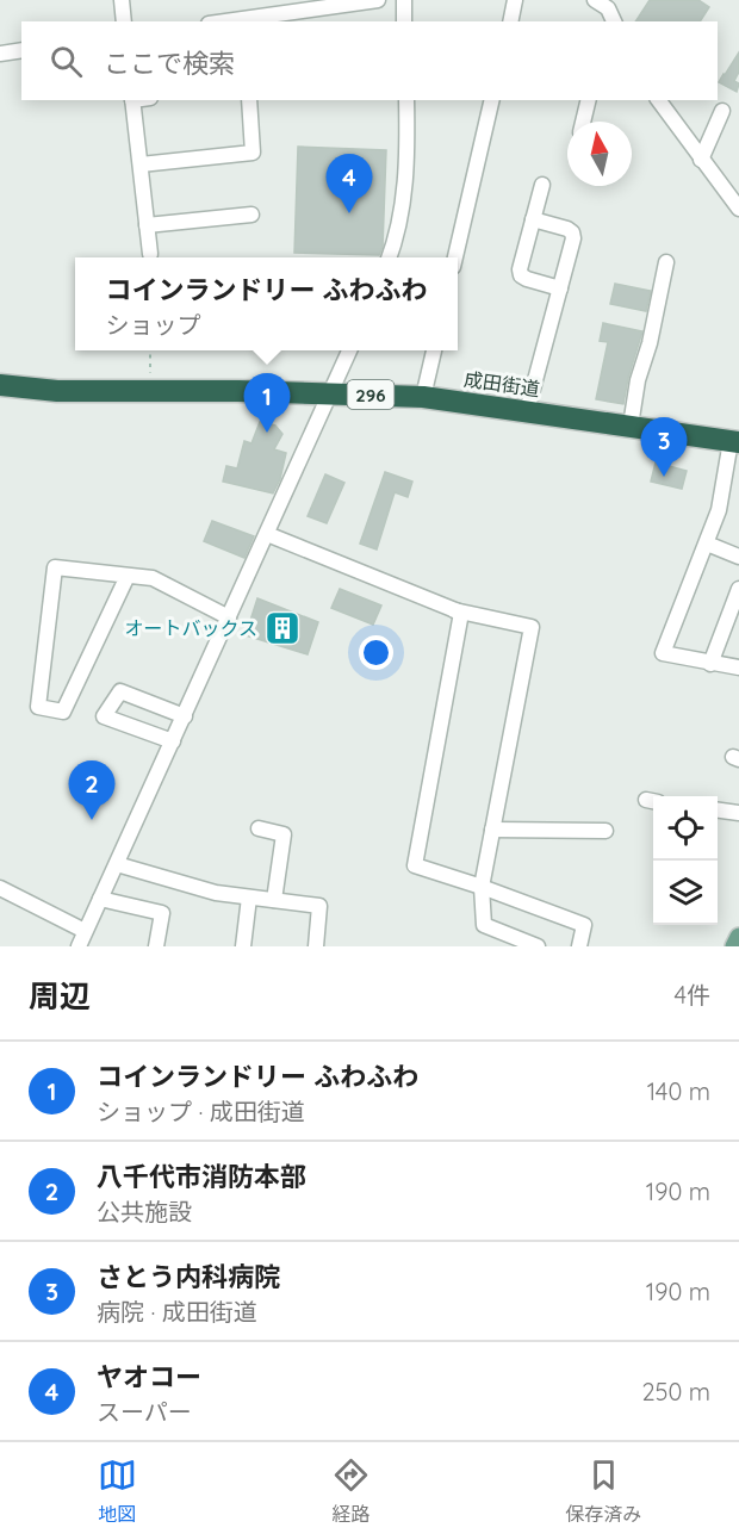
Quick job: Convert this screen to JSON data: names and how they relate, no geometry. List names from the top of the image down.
{
  "streets": {
    "highway": ["成田街道", "296"]
  },
  "places": {
    "building": ["オートバックス"]
  },
  "north": "top",
  "page": {
    "search": "ここで検索",
    "pins": [
      "4",
      "1",
      "3",
      "2"
    ],
    "popup": ["コインランドリー ふわふわ", "ショップ"],
    "heading": ["周辺", "4件"],
    "list": [
      {
        "mark": "1",
        "name": "コインランドリー ふわふわ",
        "note": "ショップ · 成田街道",
        "value": "140 m"
      },
      {
        "mark": "2",
        "name": "八千代市消防本部",
        "note": "公共施設",
        "value": "190 m"
      },
      {
        "mark": "3",
        "name": "さとう内科病院",
        "note": "病院 · 成田街道",
        "value": "190 m"
      },
      {
        "mark": "4",
        "name": "ヤオコー",
        "note": "スーパー",
        "value": "250 m"
      }
    ],
    "nav": ["地図", "経路", "保存済み"]
  }
}
